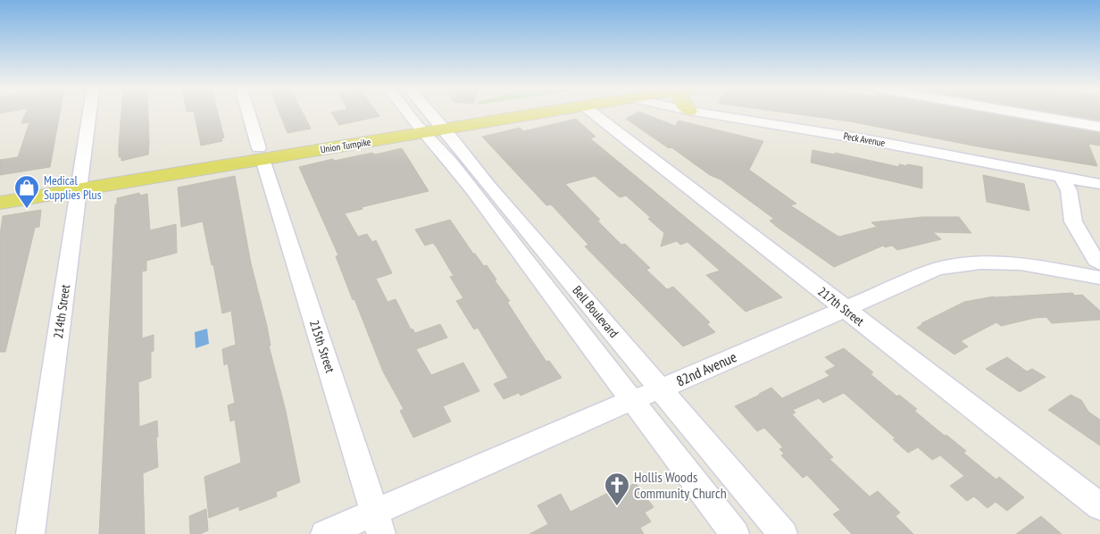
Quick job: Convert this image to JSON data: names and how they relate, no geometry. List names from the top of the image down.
{
  "streets": {
    "main road": ["Union Turnpike"],
    "street": [
      "Peck Avenue",
      "217th Street",
      "214th Street",
      "Bell Boulevard",
      "215th Street",
      "82nd Avenue"
    ]
  },
  "crossings": [
    ["Union Turnpike", "214th Street"],
    ["Union Turnpike", "Bell Boulevard"],
    ["Union Turnpike", "215th Street"],
    ["217th Street", "82nd Avenue"],
    ["Bell Boulevard", "82nd Avenue"],
    ["215th Street", "82nd Avenue"]
  ],
  "places": {
    "shop": ["Medical Supplies Plus"],
    "church": ["Hollis Woods Community Church"]
  }
}
